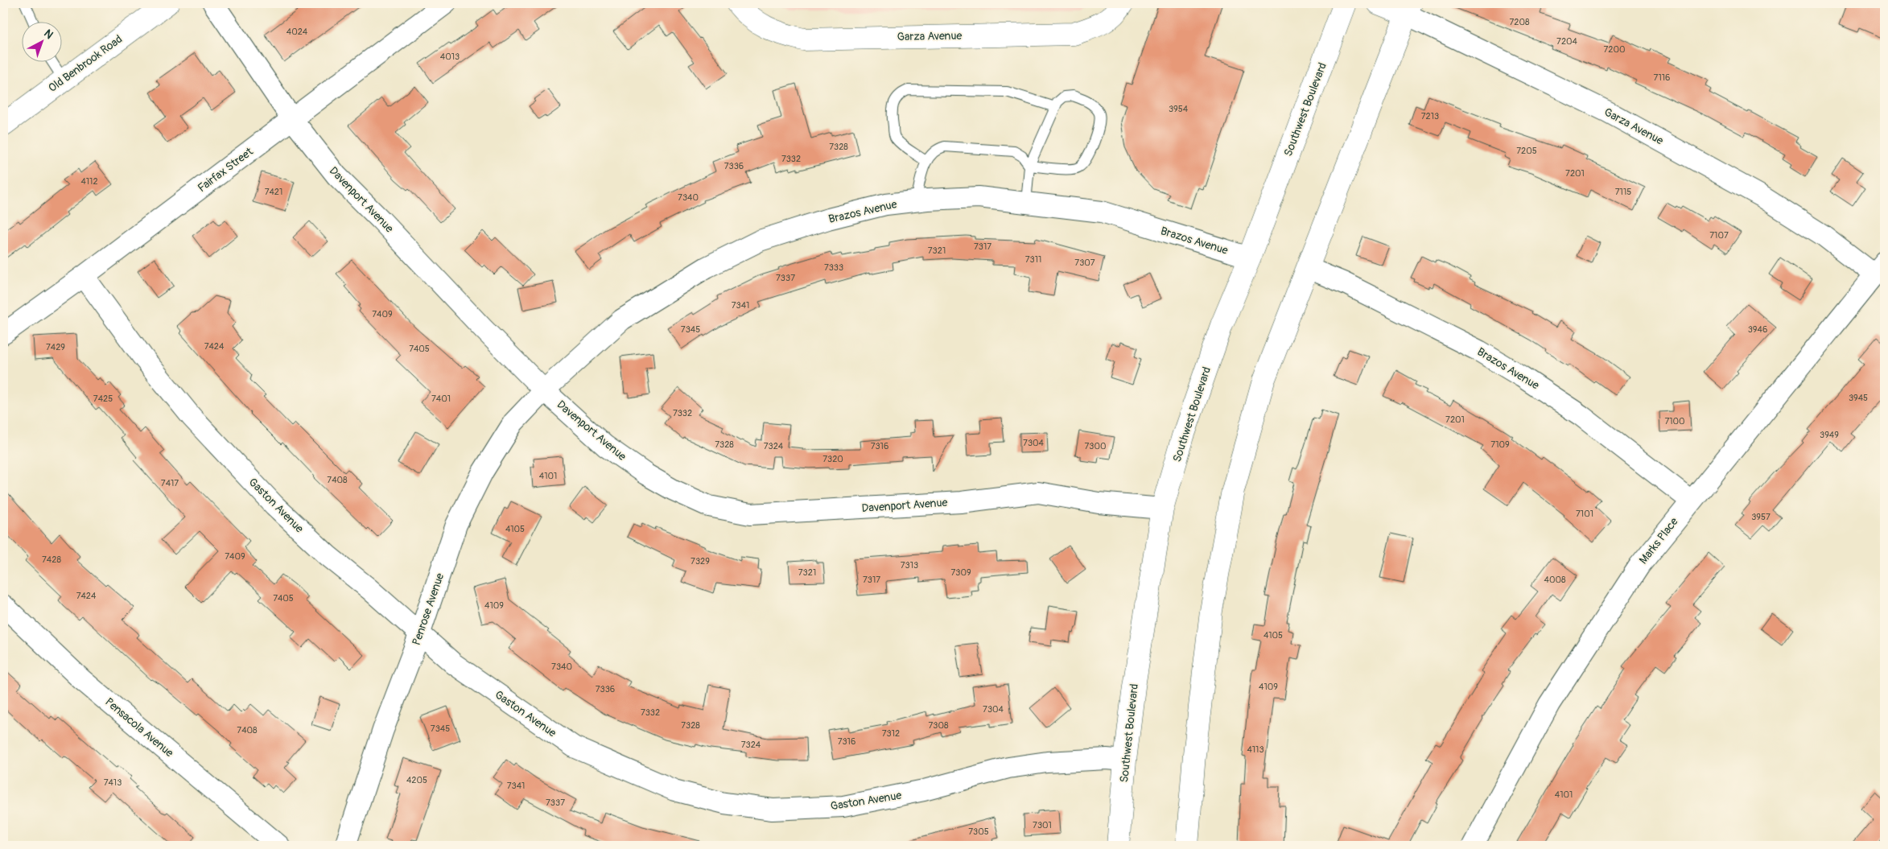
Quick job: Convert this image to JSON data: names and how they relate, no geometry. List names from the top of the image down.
{
  "streets": {
    "main road": ["Garza Avenue", "Old Benbrook Road", "Southwest Boulevard"],
    "street": [
      "Fairfax Street",
      "Davenport Avenue",
      "Brazos Avenue",
      "Gaston Avenue",
      "Marks Place",
      "Penrose Avenue",
      "Pensacola Avenue"
    ]
  },
  "crossings": [
    ["Garza Avenue", "Marks Place"],
    ["Southwest Boulevard", "Davenport Avenue"],
    ["Southwest Boulevard", "Brazos Avenue"],
    ["Southwest Boulevard", "Gaston Avenue"],
    ["Fairfax Street", "Davenport Avenue"],
    ["Fairfax Street", "Gaston Avenue"],
    ["Davenport Avenue", "Brazos Avenue"],
    ["Davenport Avenue", "Penrose Avenue"],
    ["Brazos Avenue", "Marks Place"],
    ["Brazos Avenue", "Penrose Avenue"],
    ["Gaston Avenue", "Penrose Avenue"]
  ],
  "house_numbers": [
    "7208",
    "4024",
    "7204",
    "7200",
    "4013",
    "7116",
    "3954",
    "7213",
    "7328",
    "7205",
    "7332",
    "7336",
    "7201",
    "4112",
    "7421",
    "7115",
    "7340",
    "7107",
    "7317",
    "7321",
    "7311",
    "7307",
    "7333",
    "7337",
    "7341",
    "7409",
    "7345",
    "3946",
    "7424",
    "7429",
    "7405",
    "3945",
    "7425",
    "7401",
    "7332",
    "7201",
    "7100",
    "3949",
    "7304",
    "7328",
    "7109",
    "7324",
    "7316",
    "7300",
    "7320",
    "4101",
    "7408",
    "7417",
    "7101",
    "3957",
    "4105",
    "7409",
    "7428",
    "7329",
    "7313",
    "7321",
    "7309",
    "7317",
    "4008",
    "7424",
    "7405",
    "4109",
    "4105",
    "7340",
    "4109",
    "7336",
    "7304",
    "7332",
    "7328",
    "7308",
    "7345",
    "7408",
    "7312",
    "7316",
    "7324",
    "4113",
    "4205",
    "7413",
    "7341",
    "4101",
    "7337",
    "7301",
    "7305"
  ],
  "north": "top right"
}
